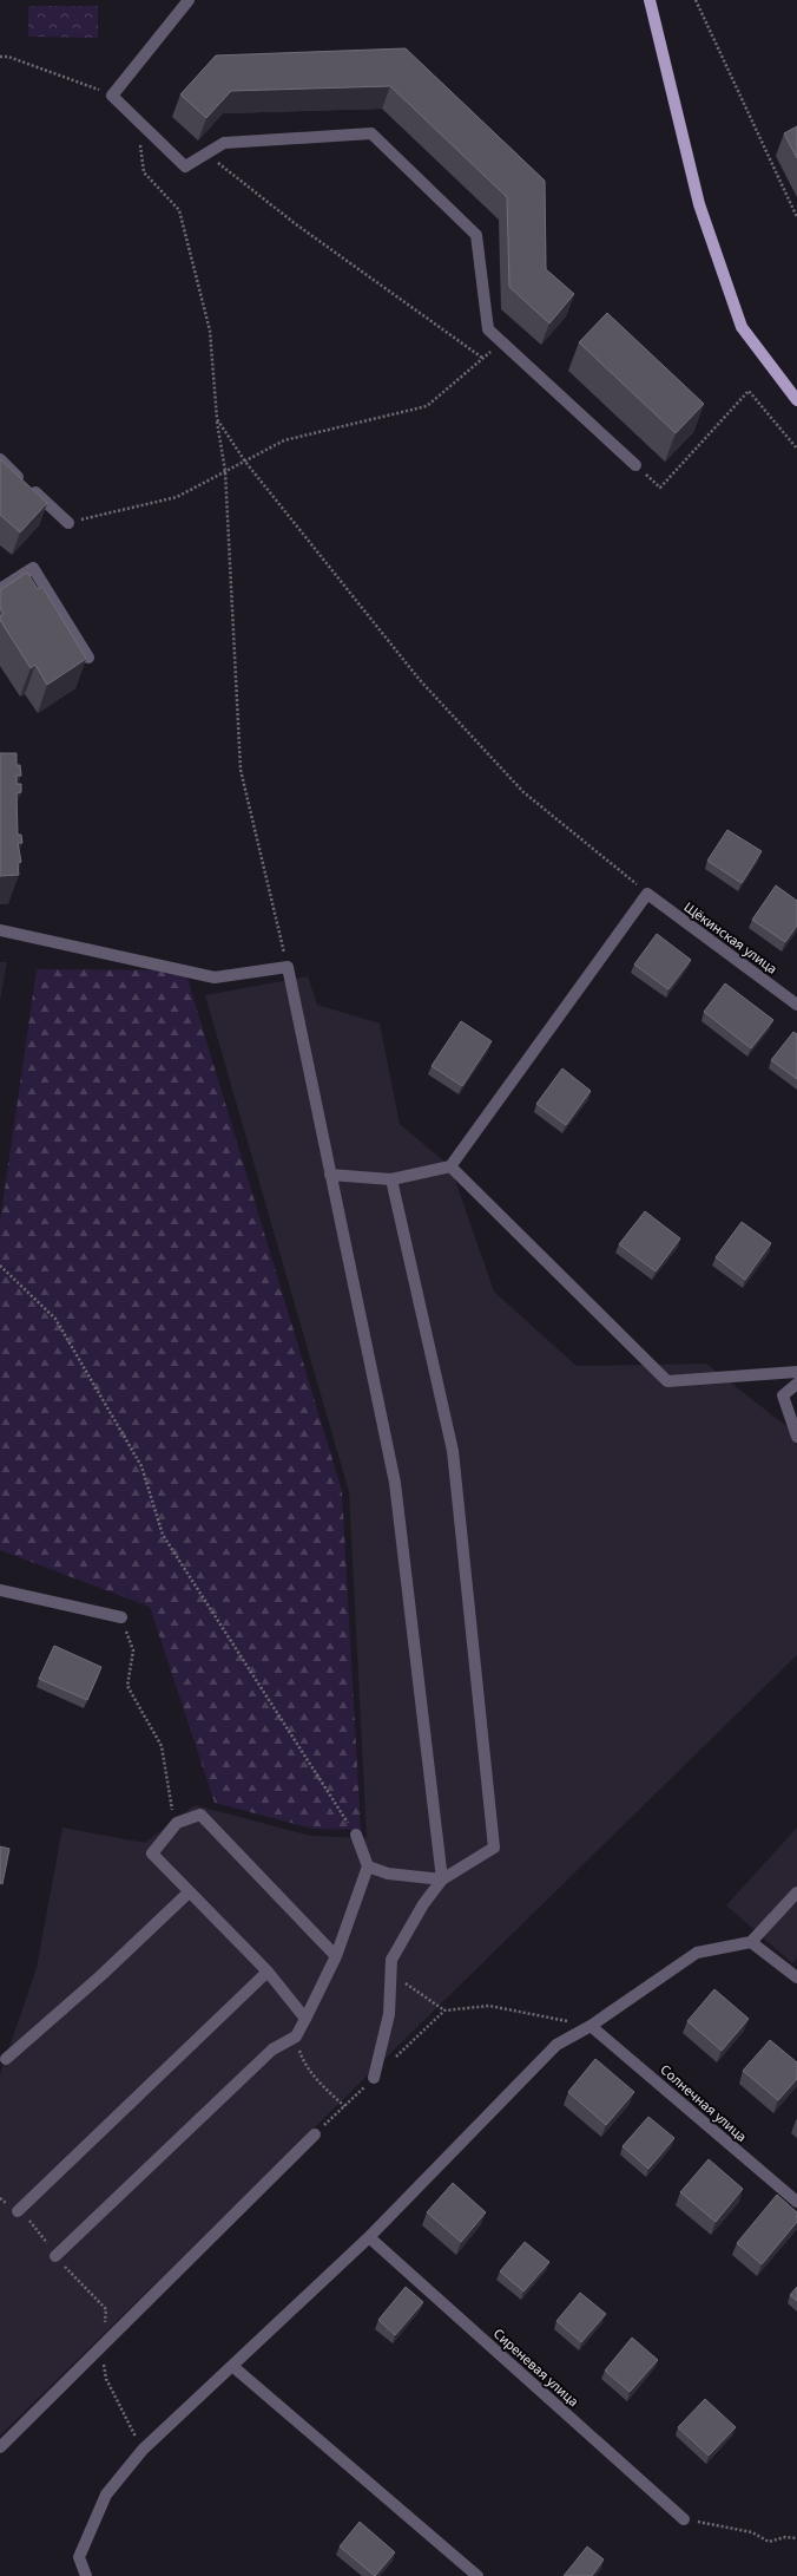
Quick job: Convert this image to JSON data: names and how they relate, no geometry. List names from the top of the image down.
{
  "streets": {
    "street": ["Щёкинская улица", "Солнечная улица", "Сиреневая улица"]
  }
}
